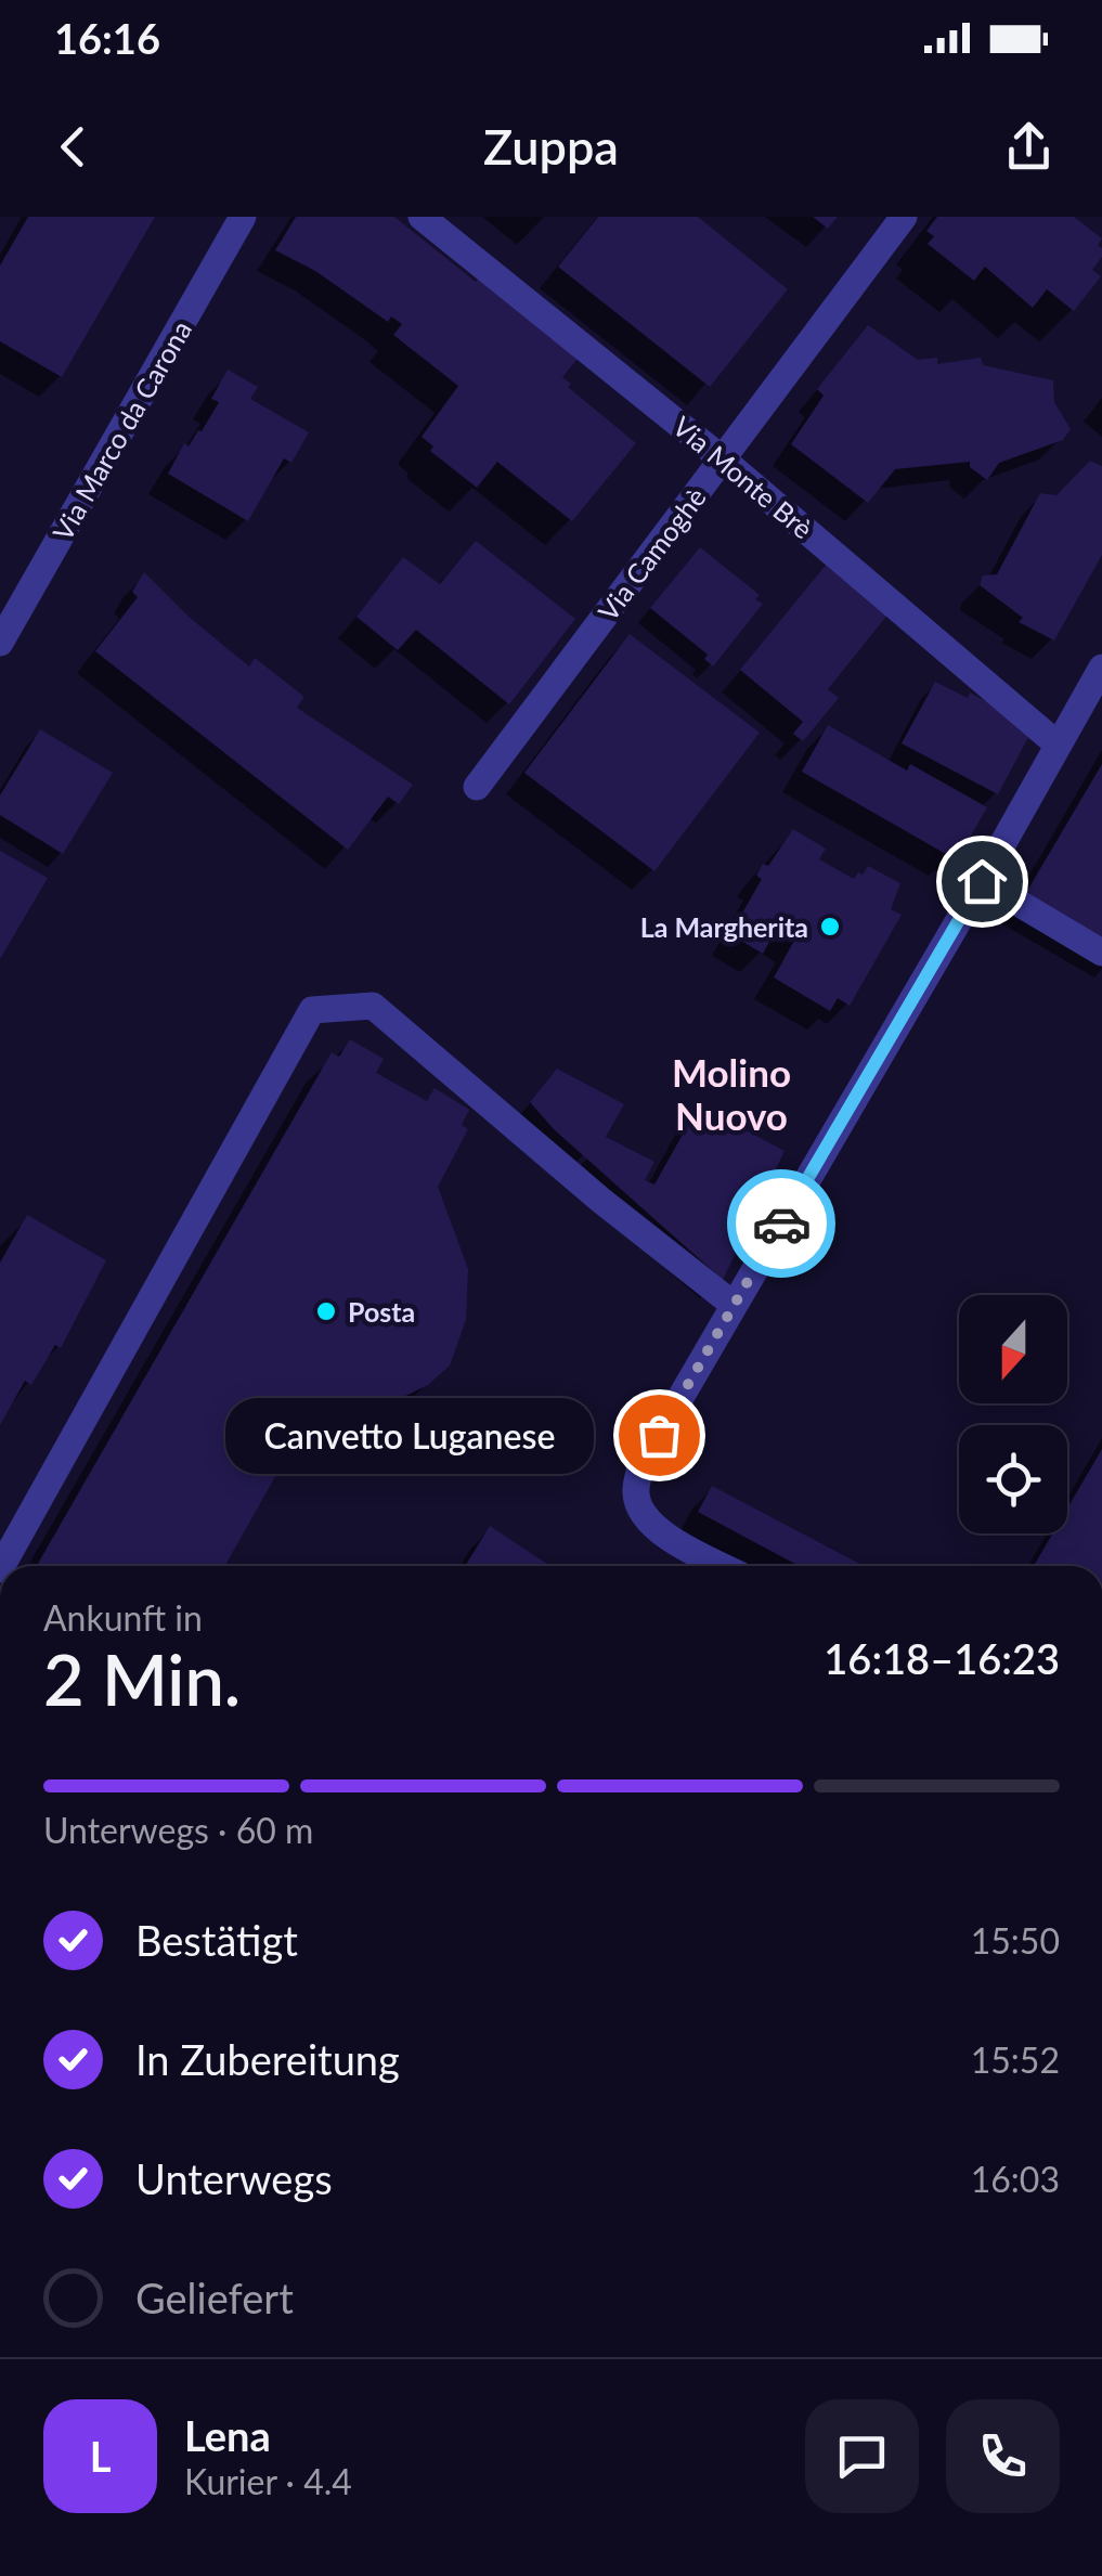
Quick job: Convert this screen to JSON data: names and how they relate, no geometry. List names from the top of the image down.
{
  "streets": {
    "street": ["Via Marco da Carona", "Via Monte Brè", "Via Camoghè"]
  },
  "crossings": [
    ["Via Monte Brè", "Via Camoghè"]
  ],
  "districts": ["Molino Nuovo"],
  "places": ["La Margherita", "Posta", "Canvetto Luganese"],
  "north": "bottom",
  "page": {
    "status": "16:16",
    "header": "Zuppa",
    "bubble": "Canvetto Luganese",
    "heading": ["2 Min.", "Ankunft in", "16:18–16:23"],
    "panel": ["Lena", "Kurier · 4.4"],
    "bar": "Unterwegs · 60 m",
    "list": [
      ["Bestätigt", "15:50"],
      ["In Zubereitung", "15:52"],
      ["Unterwegs", "16:03"],
      "Geliefert"
    ],
    "round": "L"
  }
}
